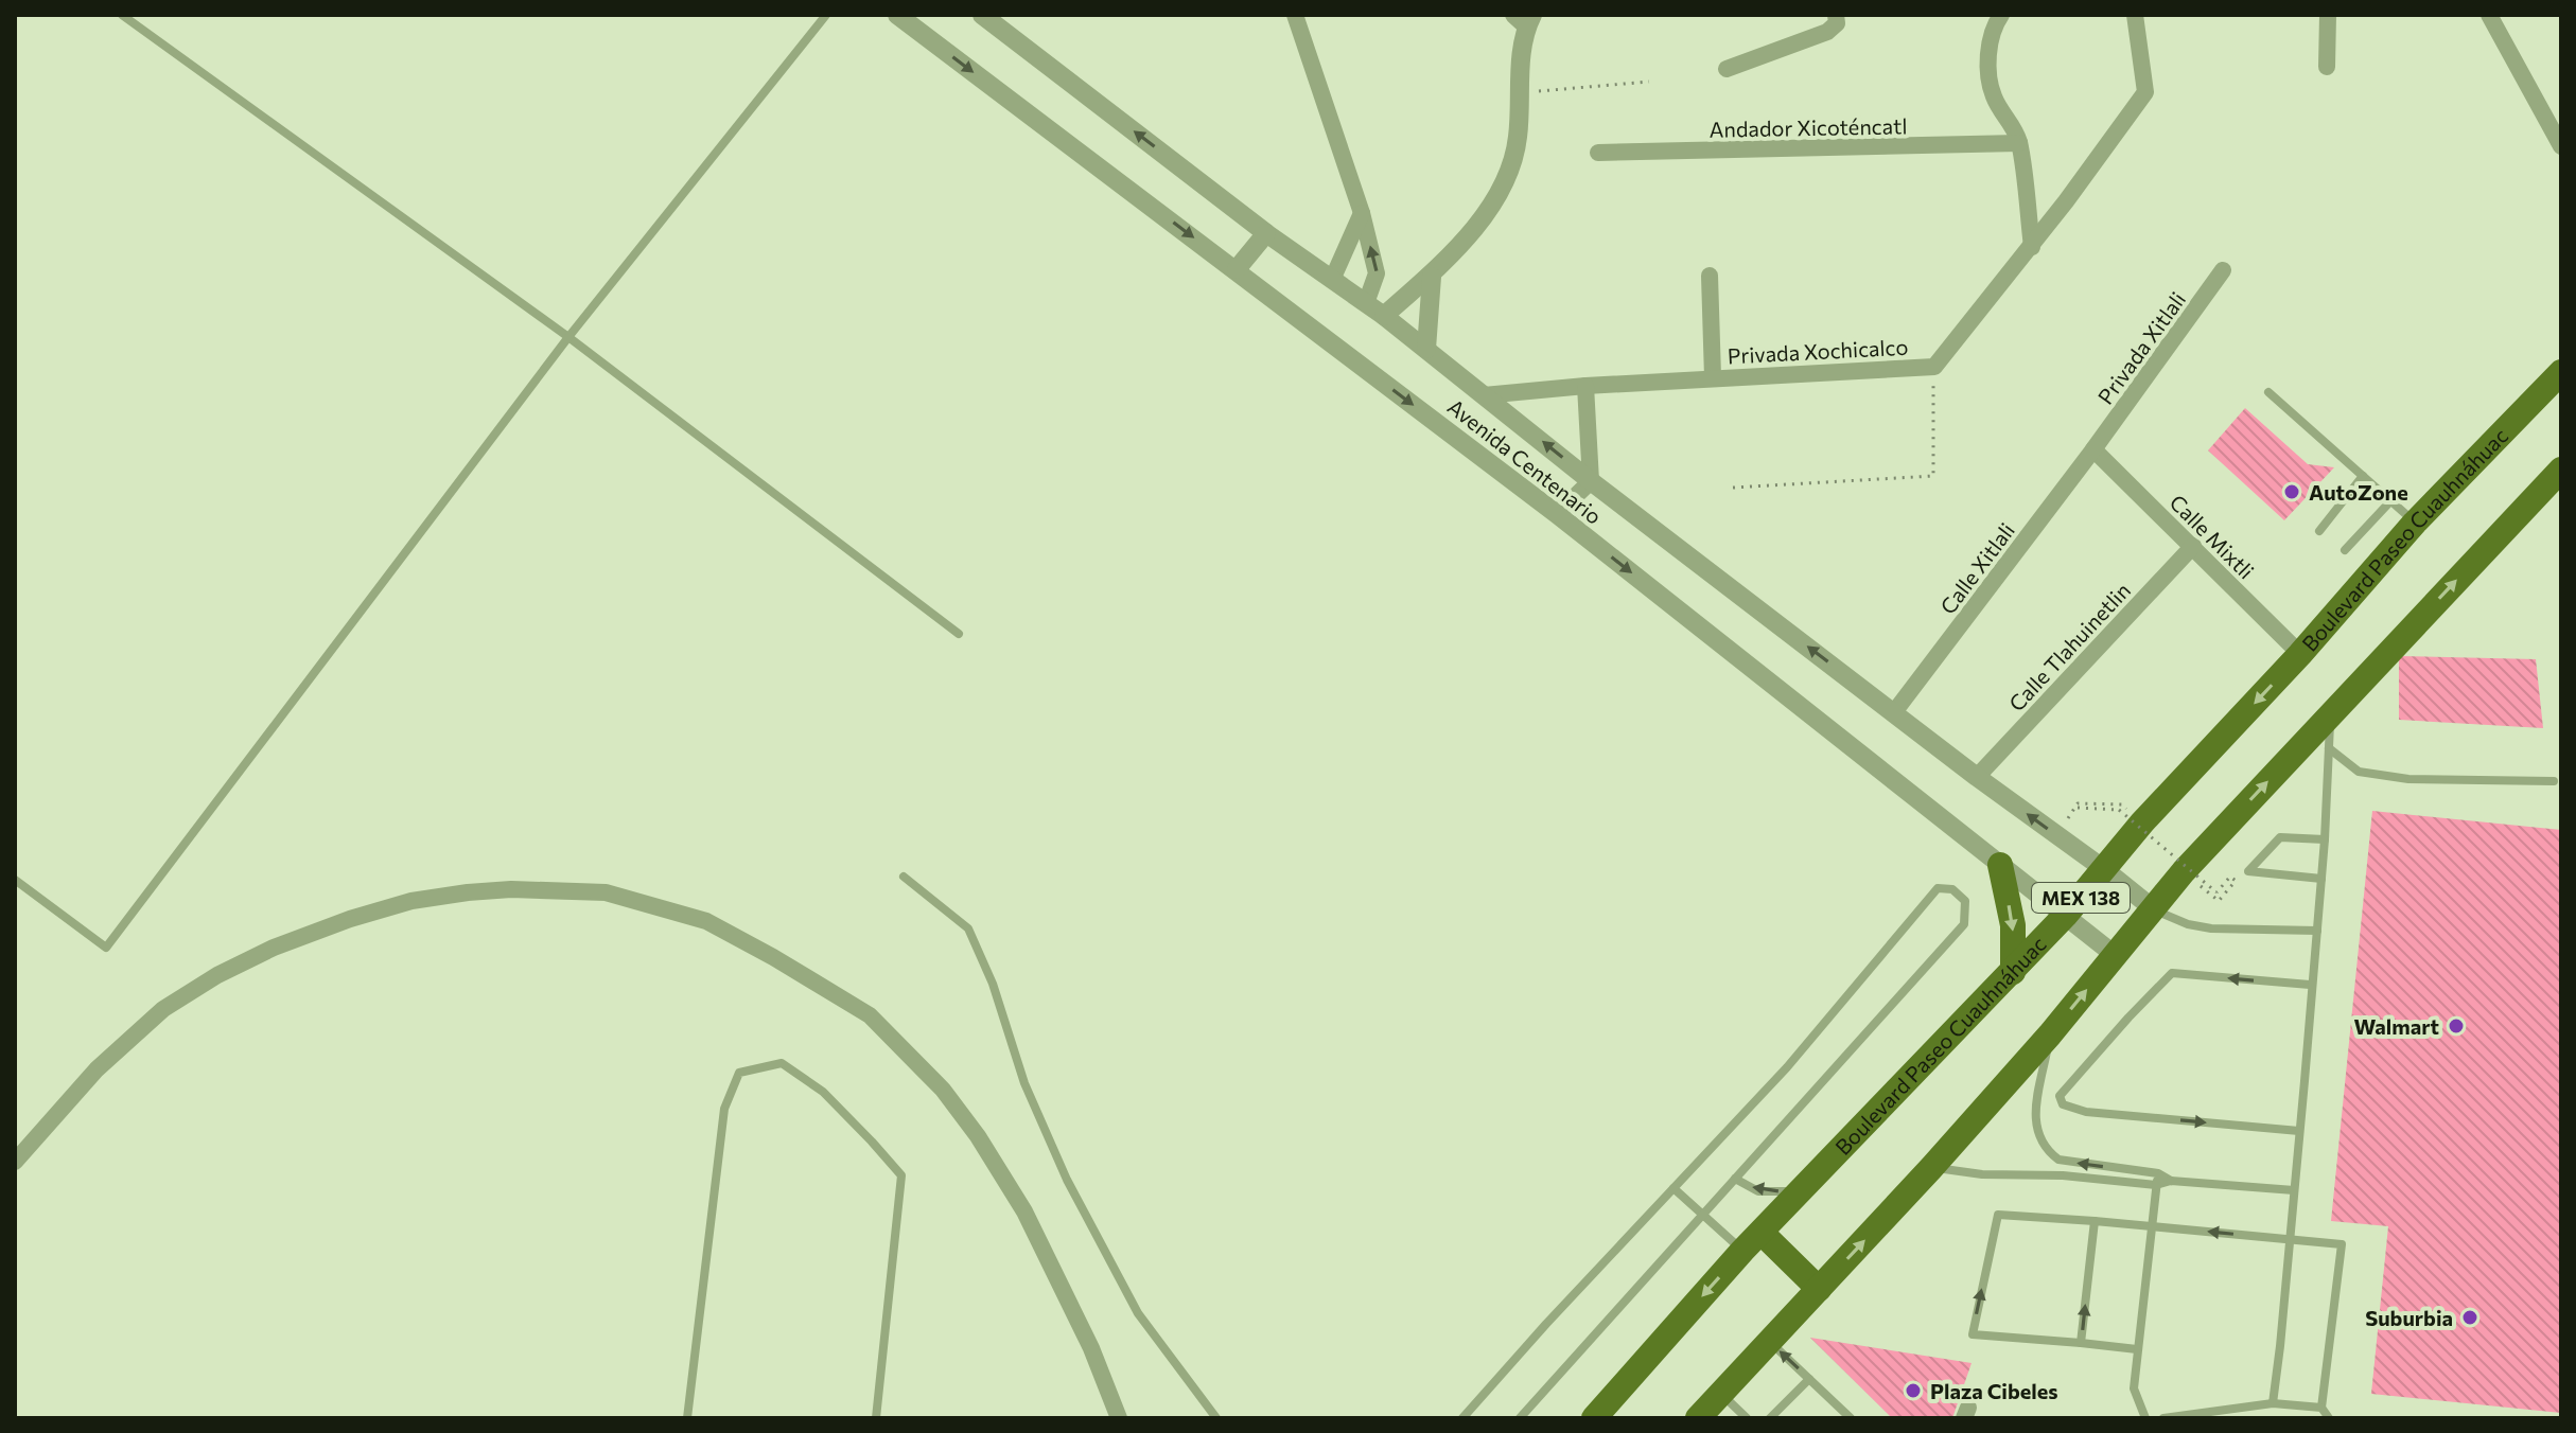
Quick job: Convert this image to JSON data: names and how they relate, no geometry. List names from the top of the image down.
{
  "streets": {
    "main road": ["Boulevard Paseo Cuauhnáhuac", "MEX 138"],
    "street": [
      "Andador Xicoténcatl",
      "Privada Xitlali",
      "Privada Xochicalco",
      "Avenida Centenario",
      "Calle Mixtli",
      "Calle Xitlali",
      "Calle Tlahuinetlin"
    ]
  },
  "crossings": [
    ["Privada Xitlali", "Calle Mixtli"],
    ["Privada Xitlali", "Calle Xitlali"],
    ["Privada Xochicalco", "Avenida Centenario"],
    ["Avenida Centenario", "Boulevard Paseo Cuauhnáhuac"],
    ["Avenida Centenario", "Calle Xitlali"],
    ["Avenida Centenario", "Calle Tlahuinetlin"],
    ["Avenida Centenario", "MEX 138"],
    ["Calle Mixtli", "Boulevard Paseo Cuauhnáhuac"],
    ["Calle Mixtli", "Calle Xitlali"],
    ["Calle Mixtli", "Calle Tlahuinetlin"]
  ],
  "places": [
    "AutoZone",
    "Walmart",
    "Suburbia",
    "Plaza Cibeles"
  ]
}
